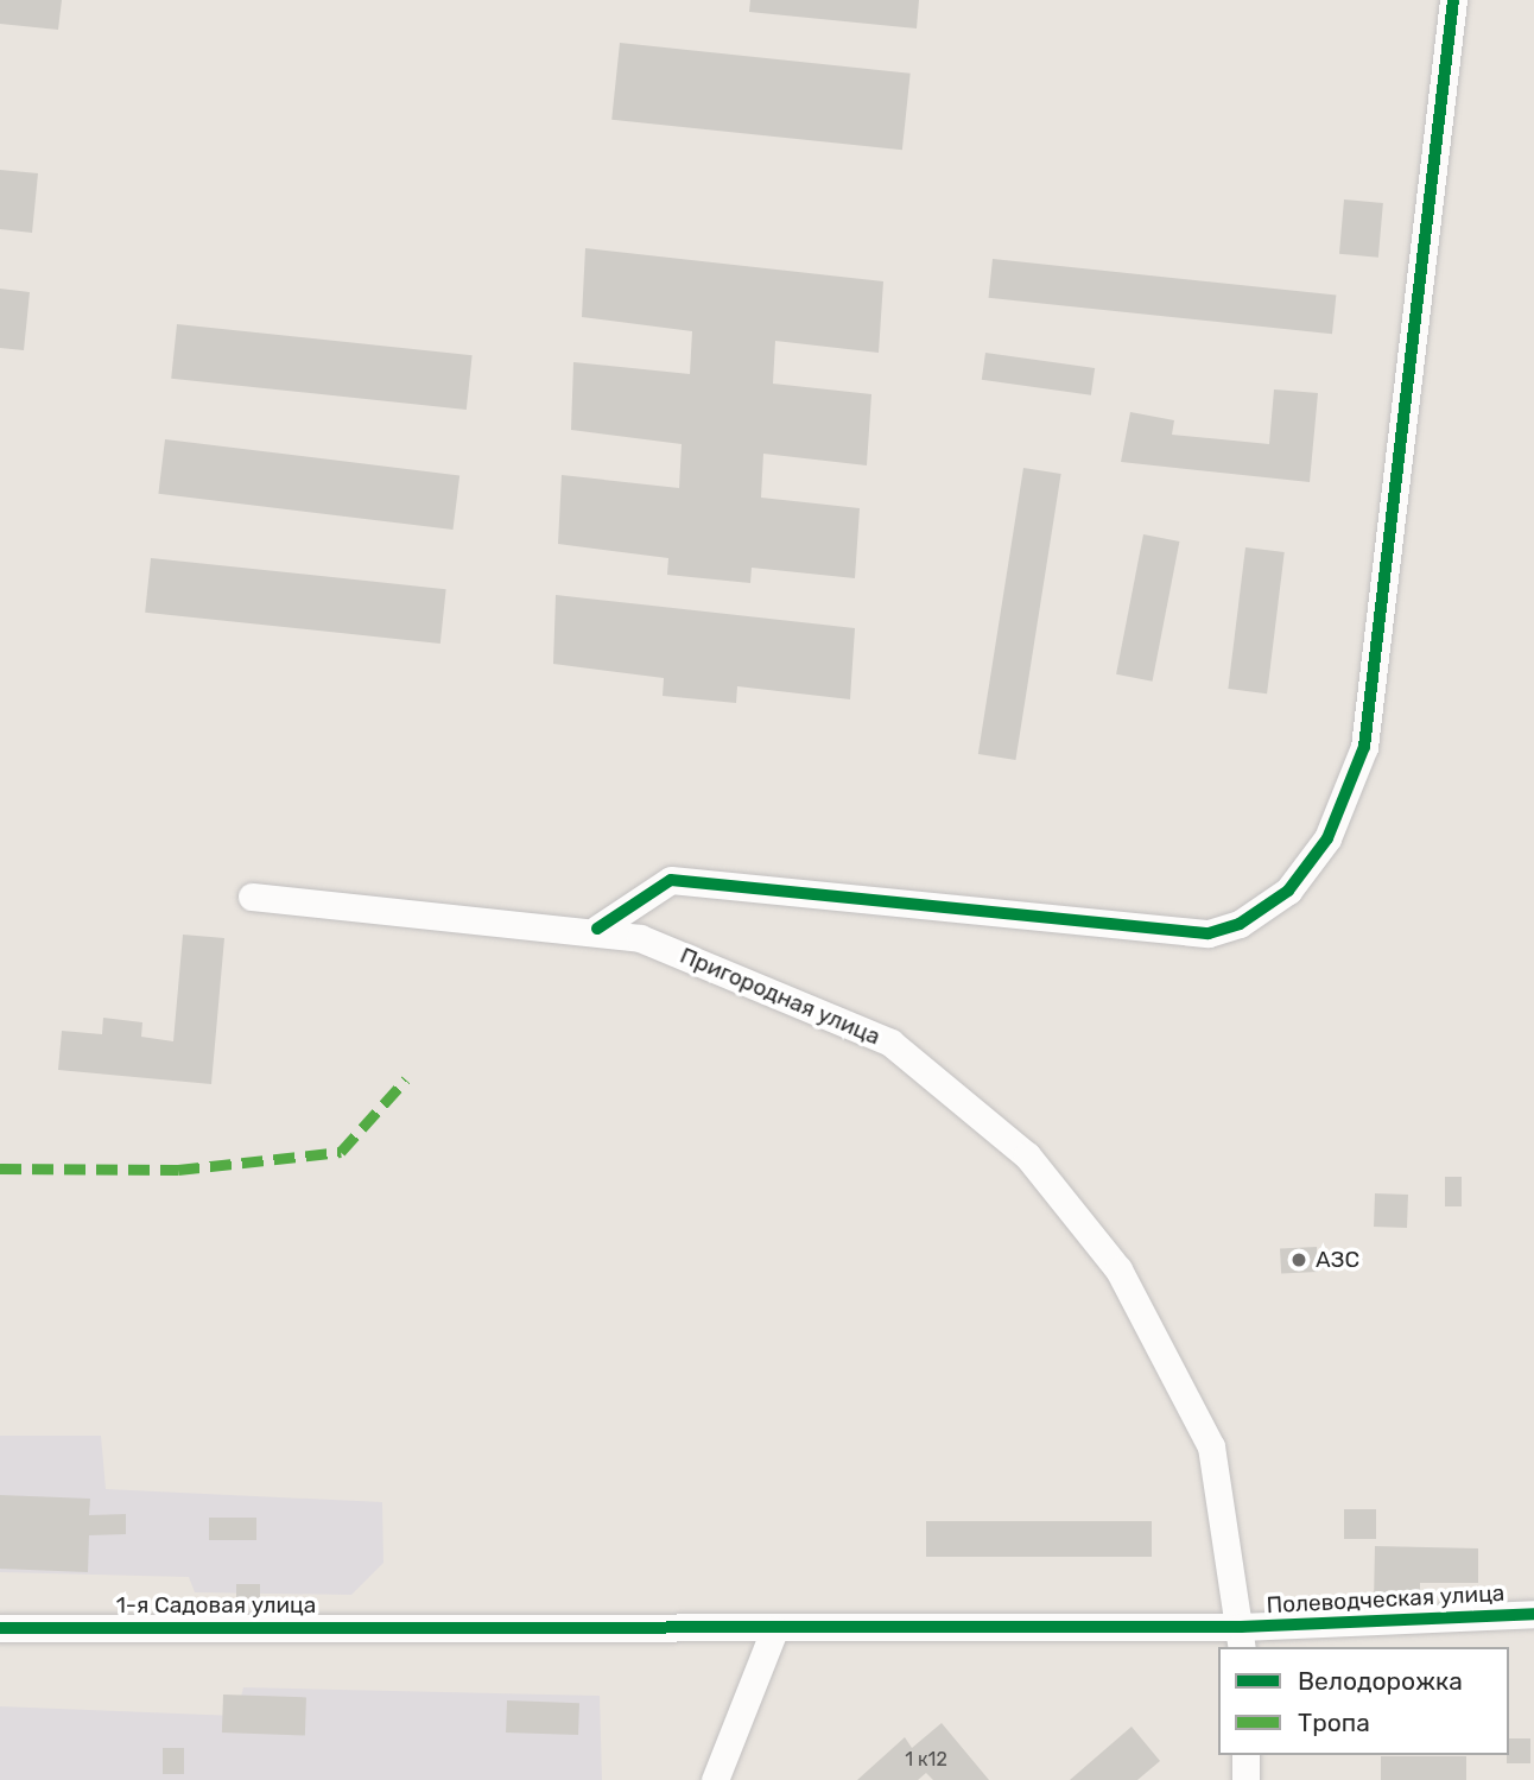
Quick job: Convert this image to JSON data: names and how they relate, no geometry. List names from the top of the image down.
{
  "streets": {
    "street": ["Пригородная улица", "Полеводческая улица", "1-я Садовая улица"]
  },
  "crossings": [
    ["Пригородная улица", "Полеводческая улица"],
    ["Полеводческая улица", "1-я Садовая улица"]
  ],
  "places": ["АЗС"],
  "house_numbers": ["1 к12"],
  "legend": ["Велодорожка", "Тропа"]
}
